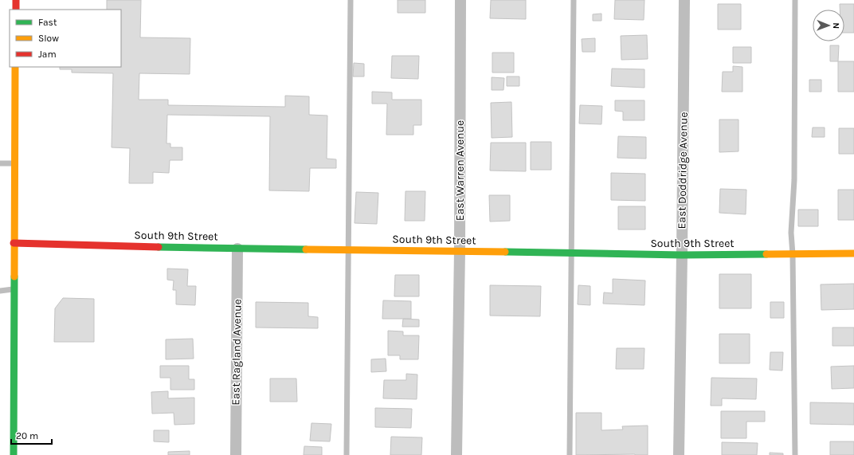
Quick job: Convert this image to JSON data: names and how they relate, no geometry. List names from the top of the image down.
{
  "streets": {
    "street": [
      "East Warren Avenue",
      "East Doddridge Avenue",
      "South 9th Street",
      "East Ragland Avenue"
    ]
  },
  "crossings": [
    ["East Warren Avenue", "South 9th Street"],
    ["East Doddridge Avenue", "South 9th Street"],
    ["South 9th Street", "East Ragland Avenue"]
  ],
  "legend": ["Fast", "Slow", "Jam"],
  "scale_bar": "20 m",
  "north": "right"
}
